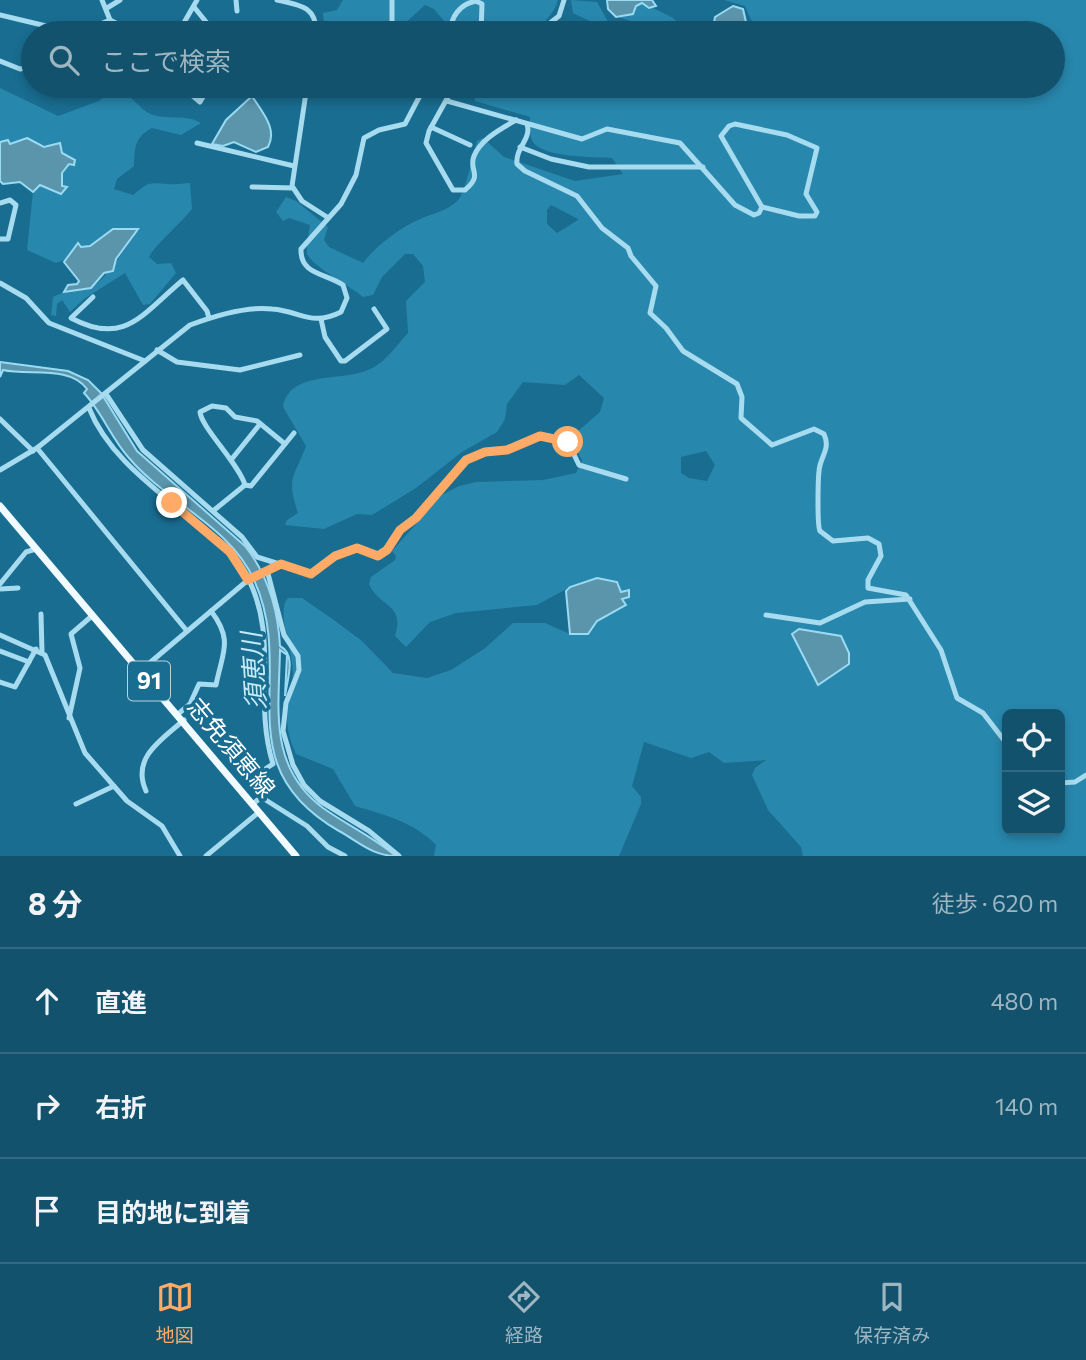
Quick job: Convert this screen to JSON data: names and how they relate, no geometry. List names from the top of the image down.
{
  "streets": {
    "main road": ["91", "志免須恵線"]
  },
  "water": ["須恵川"],
  "page": {
    "search": "ここで検索",
    "heading": ["8 分", "徒歩 · 620 m"],
    "list": [
      ["直進", "480 m"],
      ["右折", "140 m"],
      "目的地に到着"
    ],
    "nav": ["地図", "経路", "保存済み"]
  }
}
